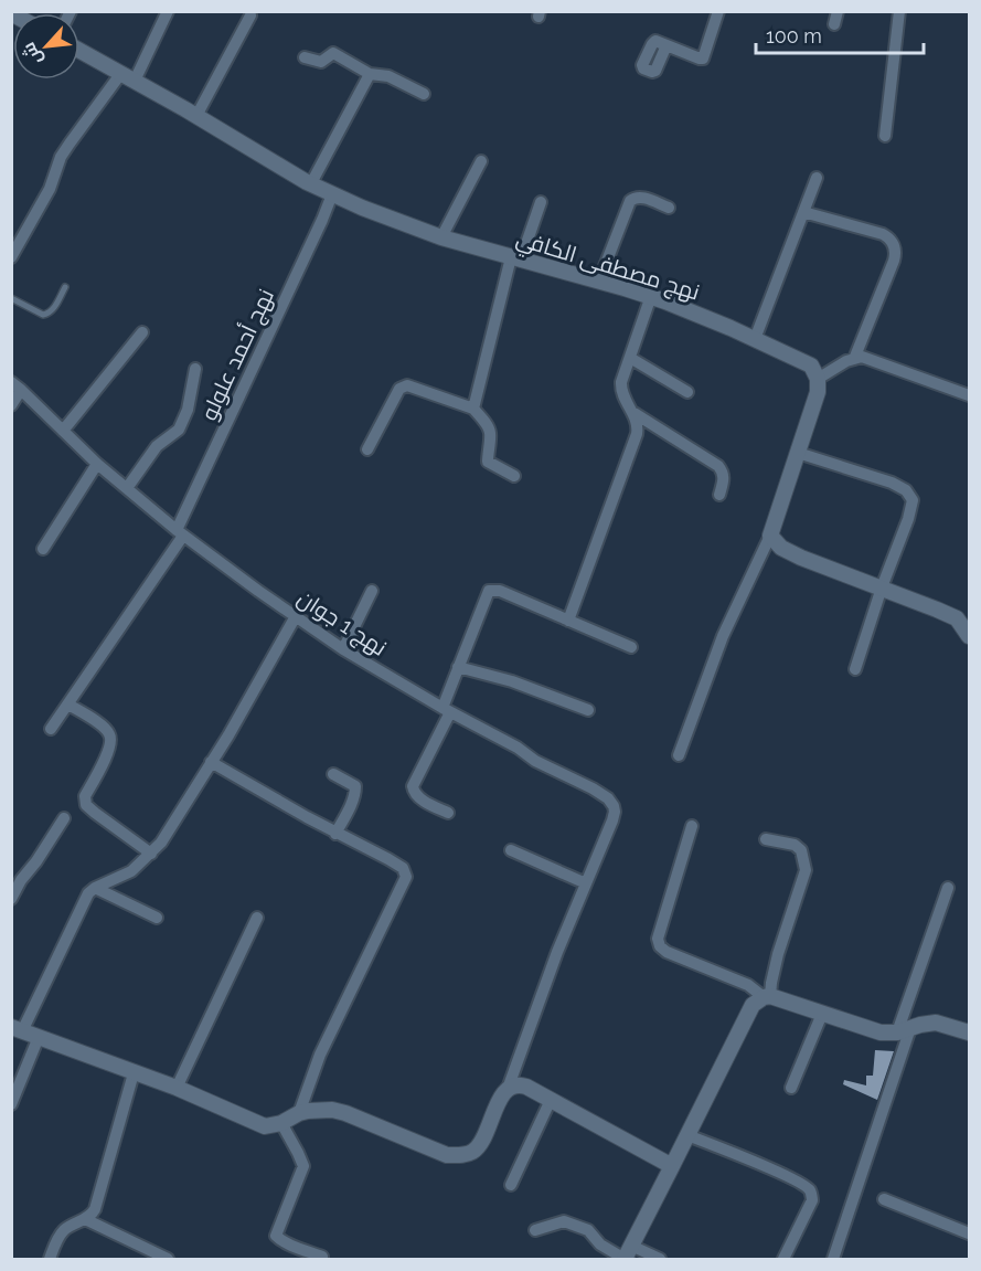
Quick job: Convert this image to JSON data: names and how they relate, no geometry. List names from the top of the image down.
{
  "streets": {
    "street": ["نهج مصطفى الكافي", "نهج أحمد علولو", "نهج 1 جوان"]
  },
  "crossings": [
    ["نهج مصطفى الكافي", "نهج أحمد علولو"],
    ["نهج أحمد علولو", "نهج 1 جوان"]
  ],
  "scale_bar": "100 m",
  "north": "bottom left"
}
